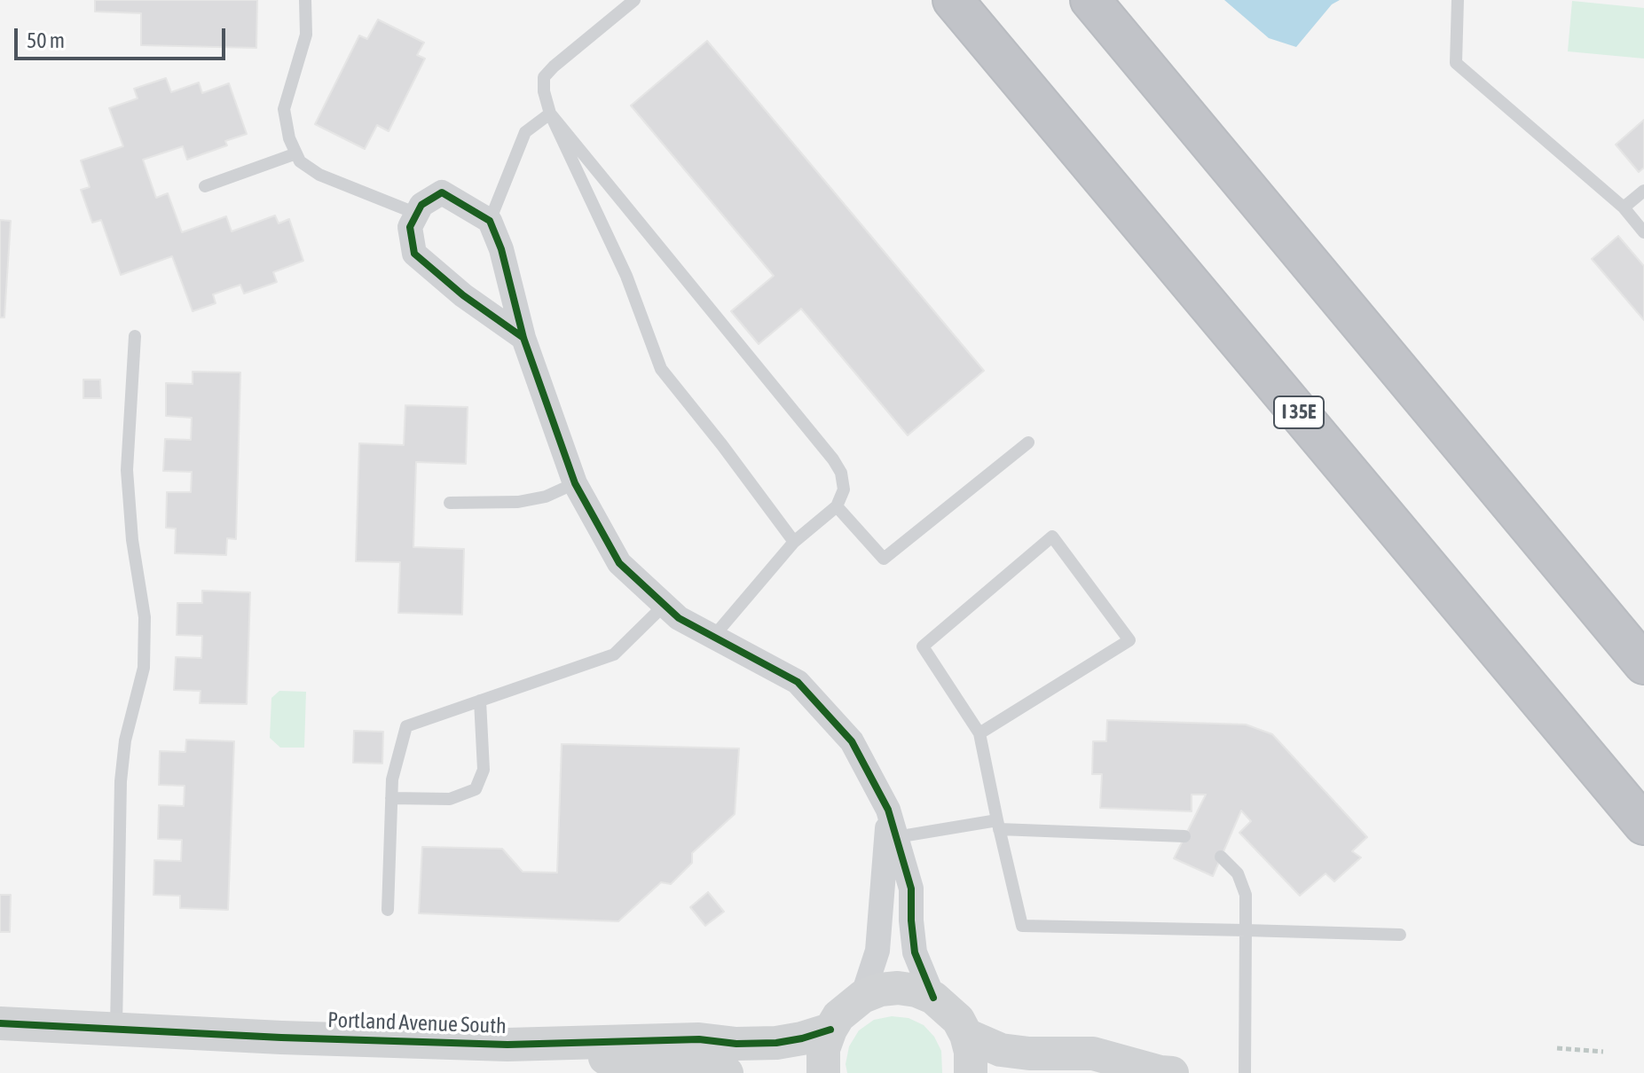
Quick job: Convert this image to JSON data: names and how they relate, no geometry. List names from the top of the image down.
{
  "streets": {
    "highway": ["I 35E"],
    "street": ["Portland Avenue South"]
  },
  "scale_bar": "50 m"
}
